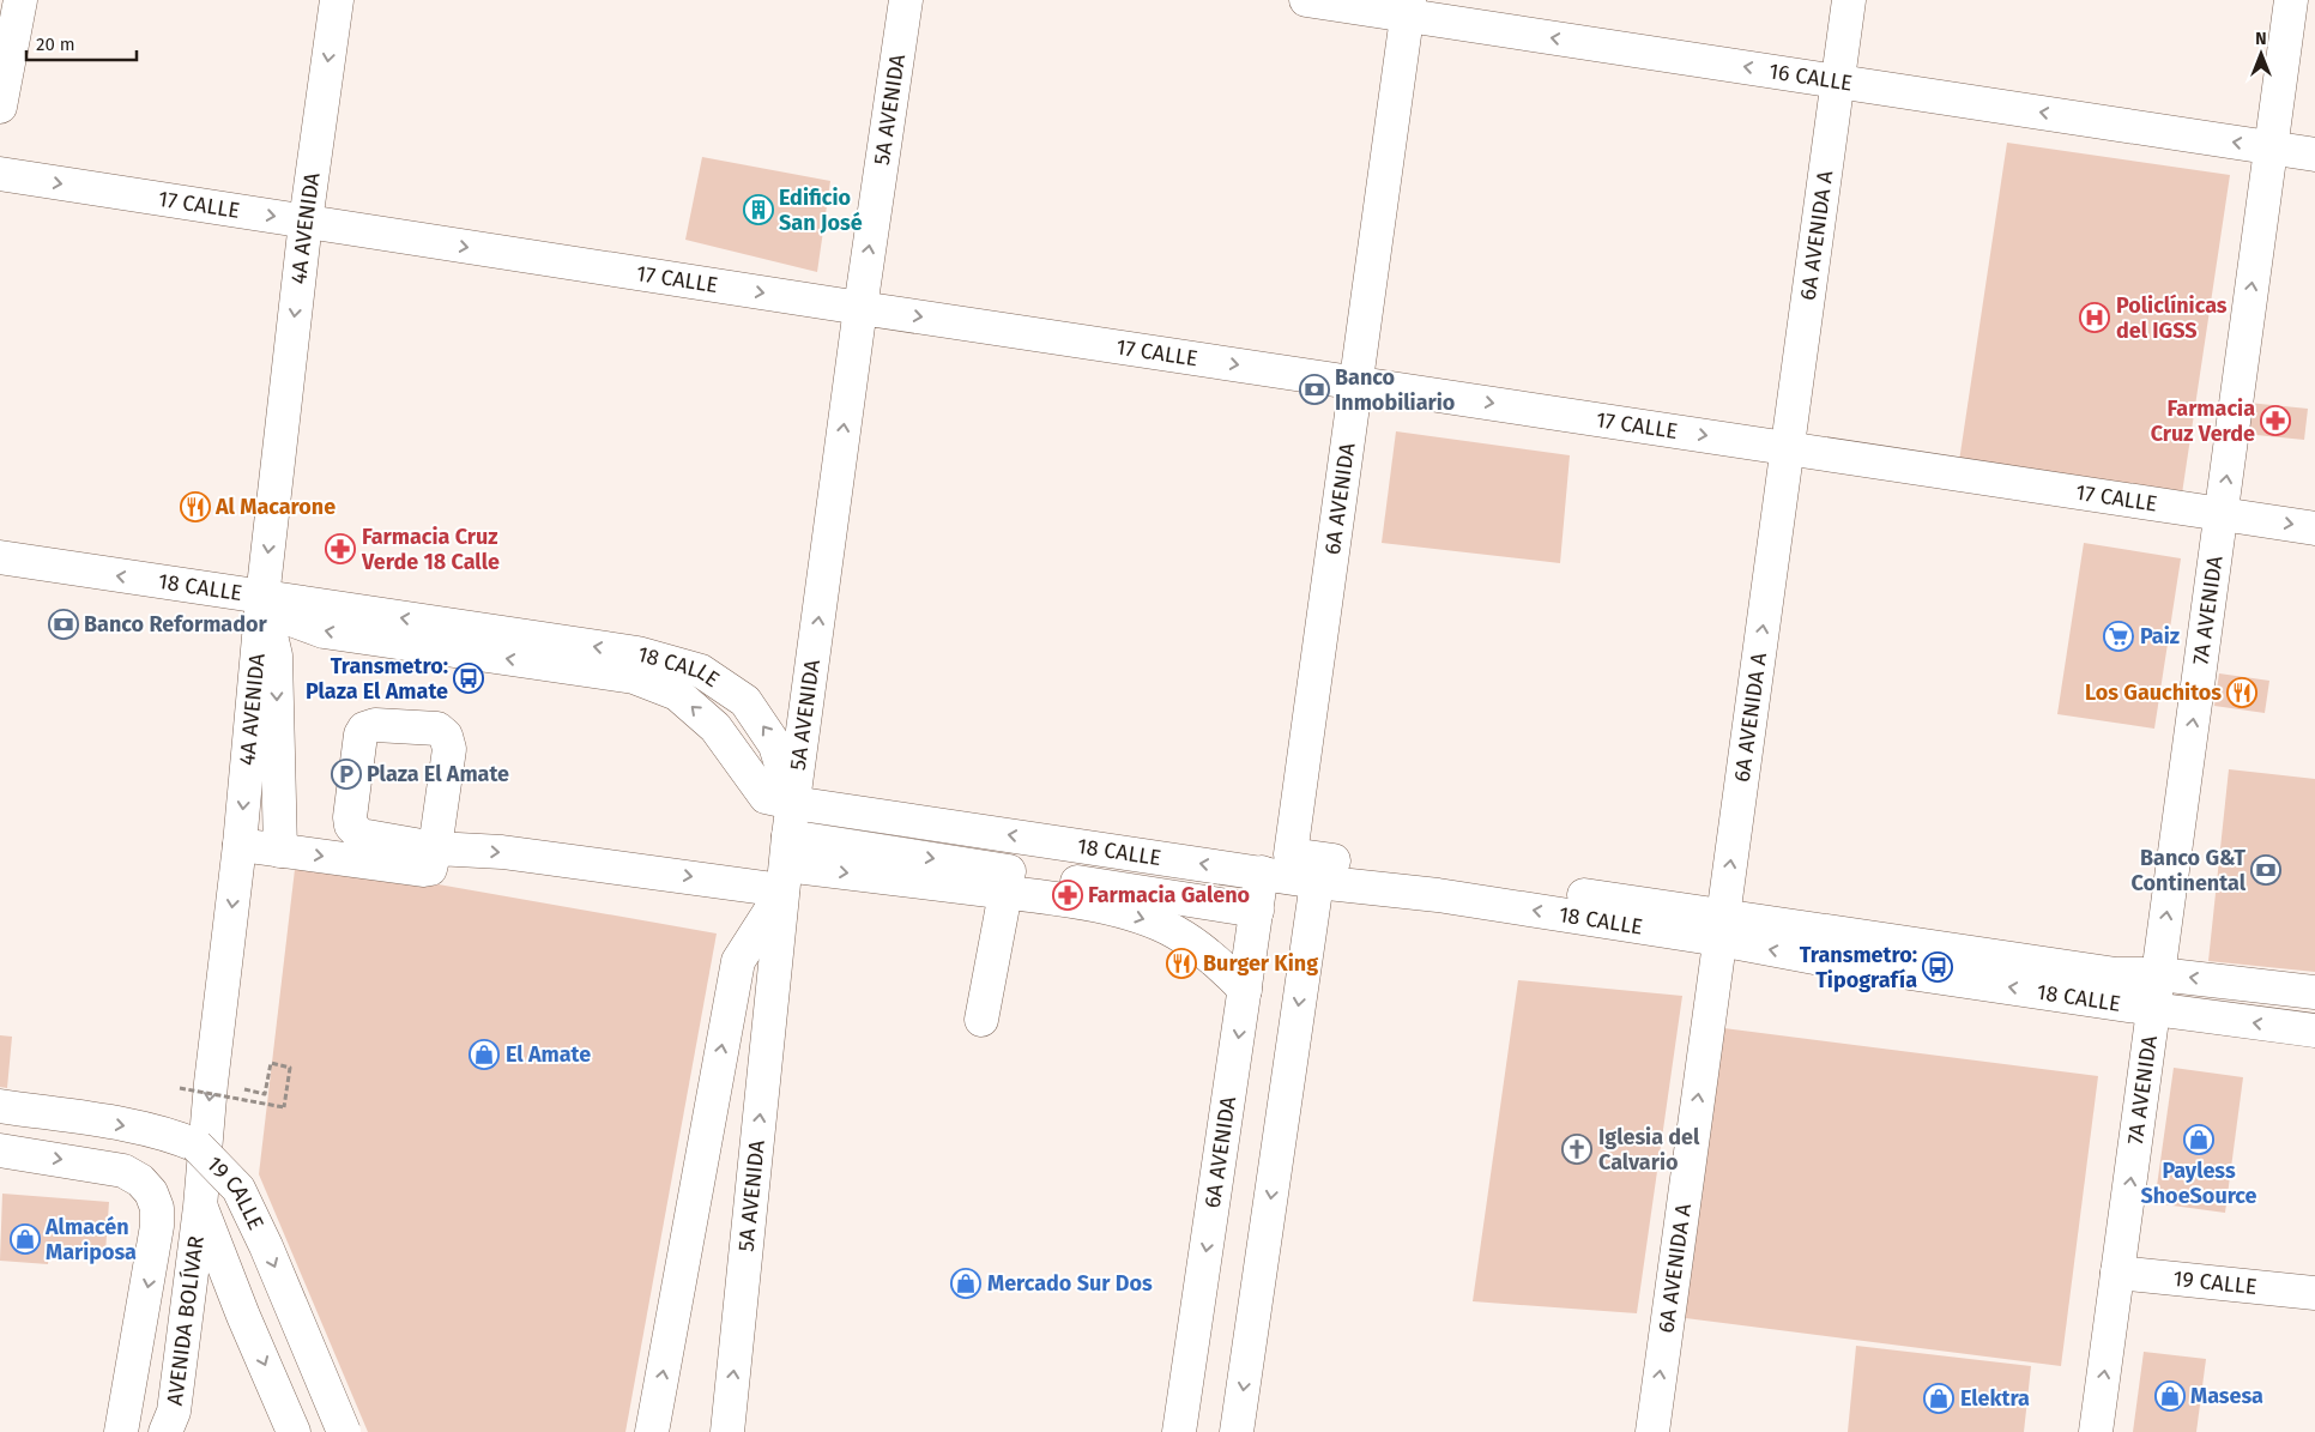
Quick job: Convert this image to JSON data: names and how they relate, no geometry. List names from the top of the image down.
{
  "streets": {
    "street": [
      "16 CALLE",
      "5A AVENIDA",
      "17 CALLE",
      "4A AVENIDA",
      "6A AVENIDA A",
      "6A AVENIDA",
      "18 CALLE",
      "7A AVENIDA",
      "19 CALLE",
      "AVENIDA BOLÍVAR"
    ]
  },
  "crossings": [
    ["16 CALLE", "6A AVENIDA A"],
    ["16 CALLE", "6A AVENIDA"],
    ["16 CALLE", "7A AVENIDA"],
    ["5A AVENIDA", "17 CALLE"],
    ["5A AVENIDA", "18 CALLE"],
    ["17 CALLE", "4A AVENIDA"],
    ["17 CALLE", "6A AVENIDA A"],
    ["17 CALLE", "6A AVENIDA"],
    ["17 CALLE", "7A AVENIDA"],
    ["4A AVENIDA", "18 CALLE"],
    ["4A AVENIDA", "AVENIDA BOLÍVAR"],
    ["6A AVENIDA A", "18 CALLE"],
    ["6A AVENIDA", "18 CALLE"],
    ["18 CALLE", "7A AVENIDA"],
    ["7A AVENIDA", "19 CALLE"]
  ],
  "one_way": [
    "16 CALLE",
    "17 CALLE",
    "4A AVENIDA",
    "6A AVENIDA A",
    "7A AVENIDA"
  ],
  "places": {
    "building": ["Edificio San José"],
    "hospital": ["Policlínicas del IGSS"],
    "bank": ["Banco Inmobiliario", "Banco Reformador", "Banco G&T Continental"],
    "pharmacy": ["Farmacia Cruz Verde", "Farmacia Cruz Verde 18 Calle", "Farmacia Galeno"],
    "restaurant": ["Al Macarone", "Los Gauchitos", "Burger King"],
    "supermarket": ["Paiz"],
    "bus stop": ["Transmetro: Plaza El Amate", "Transmetro: Tipografía"],
    "parking": ["Plaza El Amate"],
    "shop": [
      "El Amate",
      "Payless ShoeSource",
      "Almacén Mariposa",
      "Mercado Sur Dos",
      "Masesa",
      "Elektra"
    ],
    "church": ["Iglesia del Calvario"]
  },
  "scale_bar": "20 m",
  "north": "top"
}
